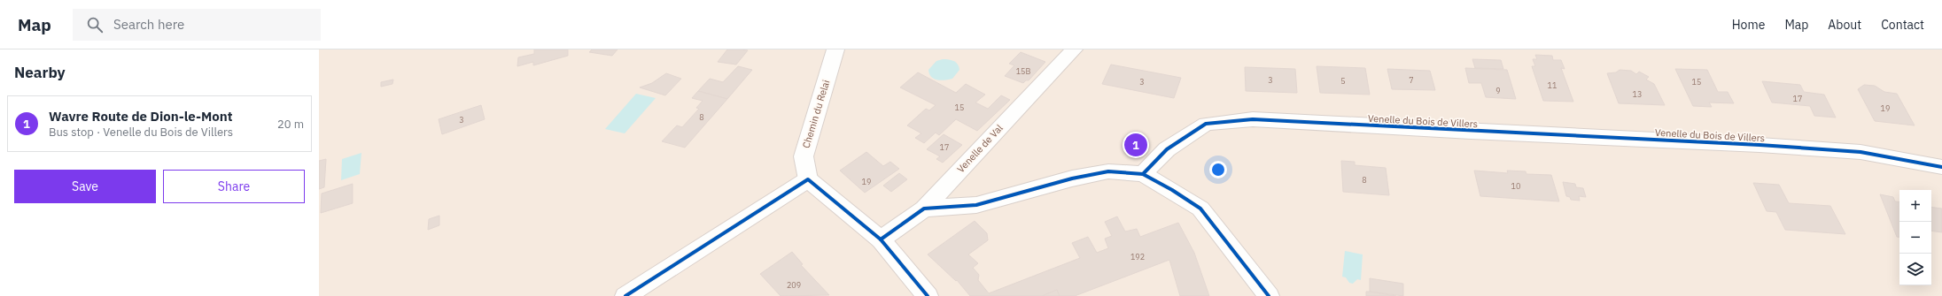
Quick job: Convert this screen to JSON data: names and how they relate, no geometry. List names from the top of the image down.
{
  "streets": {
    "street": ["Chemin du Relai", "Venelle du Bois de Villers", "Venelle de Val"]
  },
  "house_numbers": [
    "15B",
    "3",
    "7",
    "5",
    "3",
    "15",
    "11",
    "9",
    "13",
    "17",
    "15",
    "19",
    "8",
    "3",
    "17",
    "8",
    "19",
    "10",
    "192",
    "209"
  ],
  "page": {
    "header": "Map",
    "search": "Search here",
    "nav": [
      "Home",
      "Map",
      "About",
      "Contact"
    ],
    "heading": "Nearby",
    "list": [
      {
        "mark": "1",
        "name": "Wavre Route de Dion-le-Mont",
        "note": "Bus stop · Venelle du Bois de Villers",
        "value": "20 m"
      }
    ],
    "pins": "1",
    "buttons": ["Save", "Share"],
    "map_buttons": ["+", "−"]
  }
}
